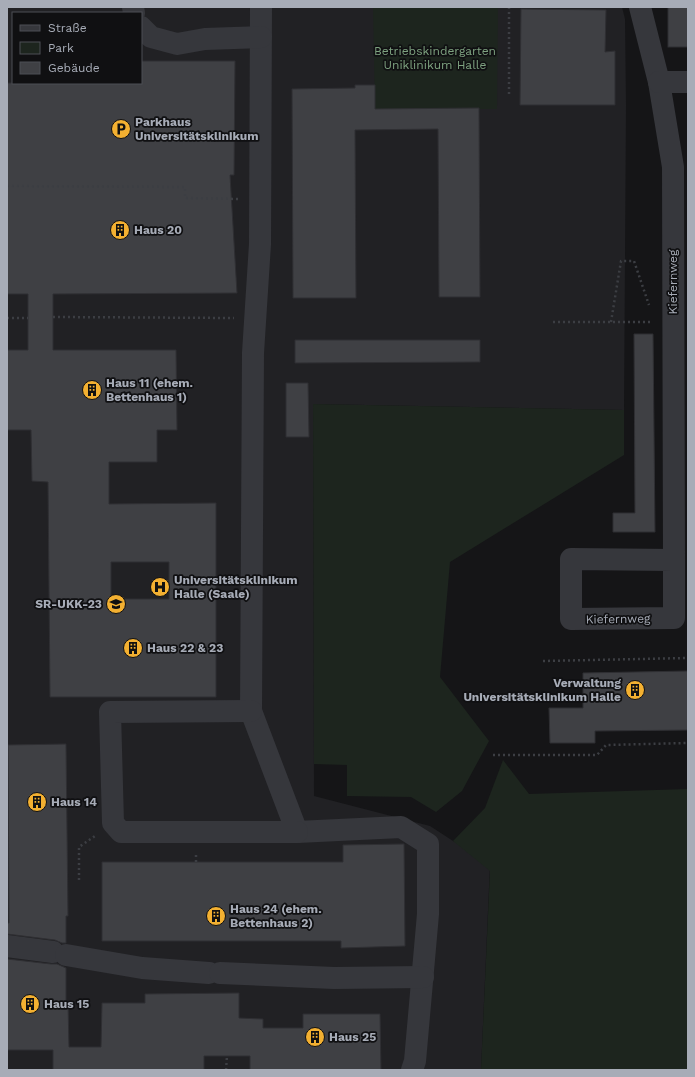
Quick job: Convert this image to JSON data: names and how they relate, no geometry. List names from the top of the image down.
{
  "streets": {
    "street": ["Kiefernweg"]
  },
  "parks": ["Betriebskindergarten Uniklinikum Halle"],
  "places": {
    "parking": ["Parkhaus Universitätsklinikum"],
    "building": [
      "Haus 20",
      "Haus 11 (ehem. Bettenhaus 1)",
      "Haus 22 & 23",
      "Verwaltung Universitätsklinikum Halle",
      "Haus 14",
      "Haus 24 (ehem. Bettenhaus 2)",
      "Haus 15",
      "Haus 25"
    ],
    "hospital": ["Universitätsklinikum Halle (Saale)"],
    "school or university": ["SR-UKK-23"]
  },
  "legend": ["Straße", "Park", "Gebäude"]
}
